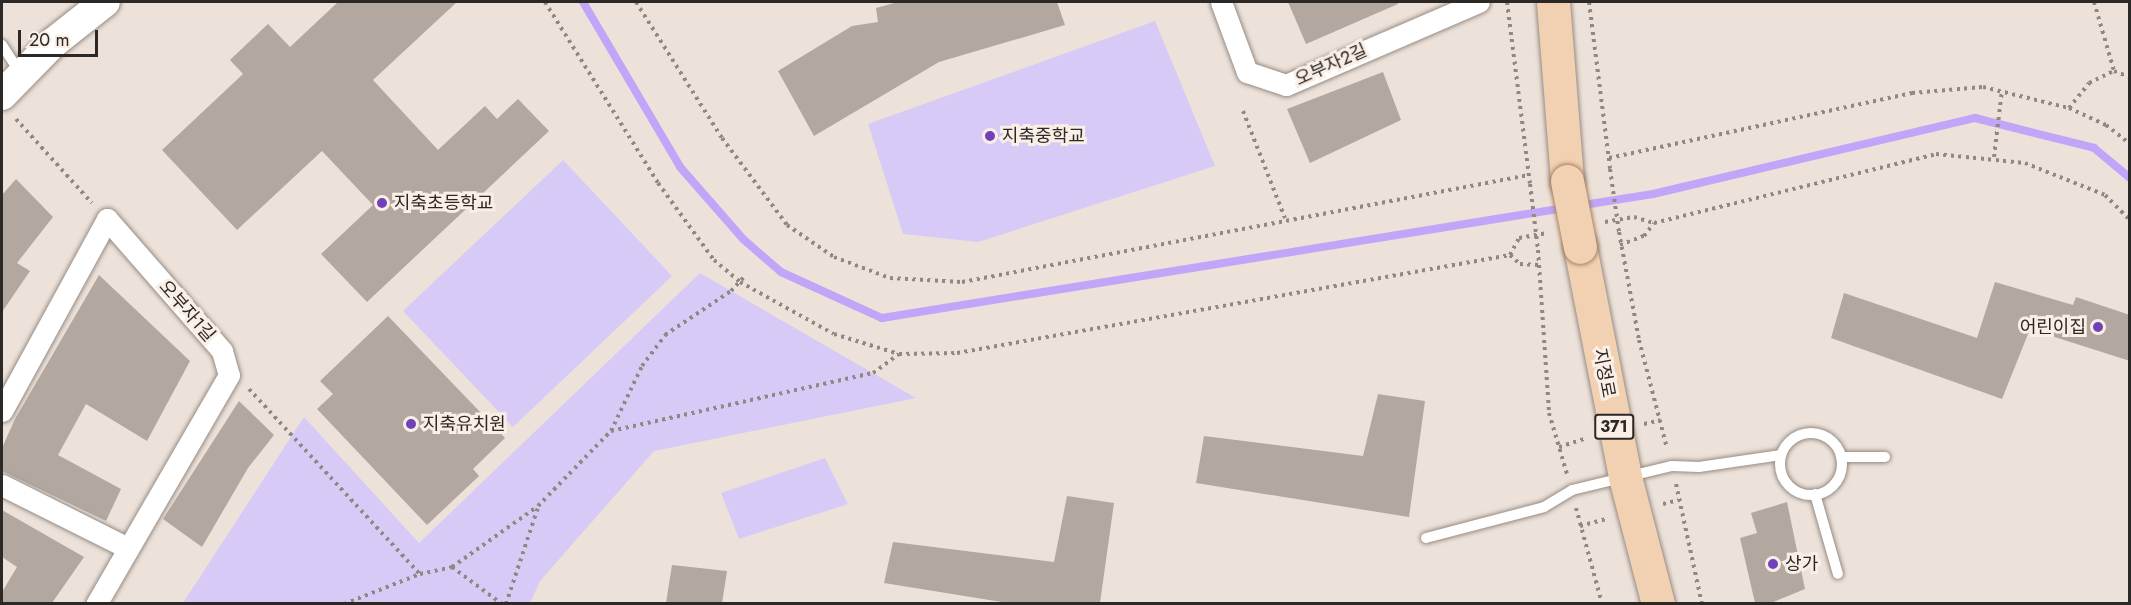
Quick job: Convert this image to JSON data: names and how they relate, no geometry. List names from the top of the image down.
{
  "streets": {
    "main road": ["지정로", "371"],
    "street": ["오부자2길", "오부자1길"]
  },
  "crossings": [
    ["지정로", "371"]
  ],
  "places": [
    "지축중학교",
    "지축초등학교",
    "어린이집",
    "지축유치원",
    "상가"
  ],
  "scale_bar": "20 m"
}
